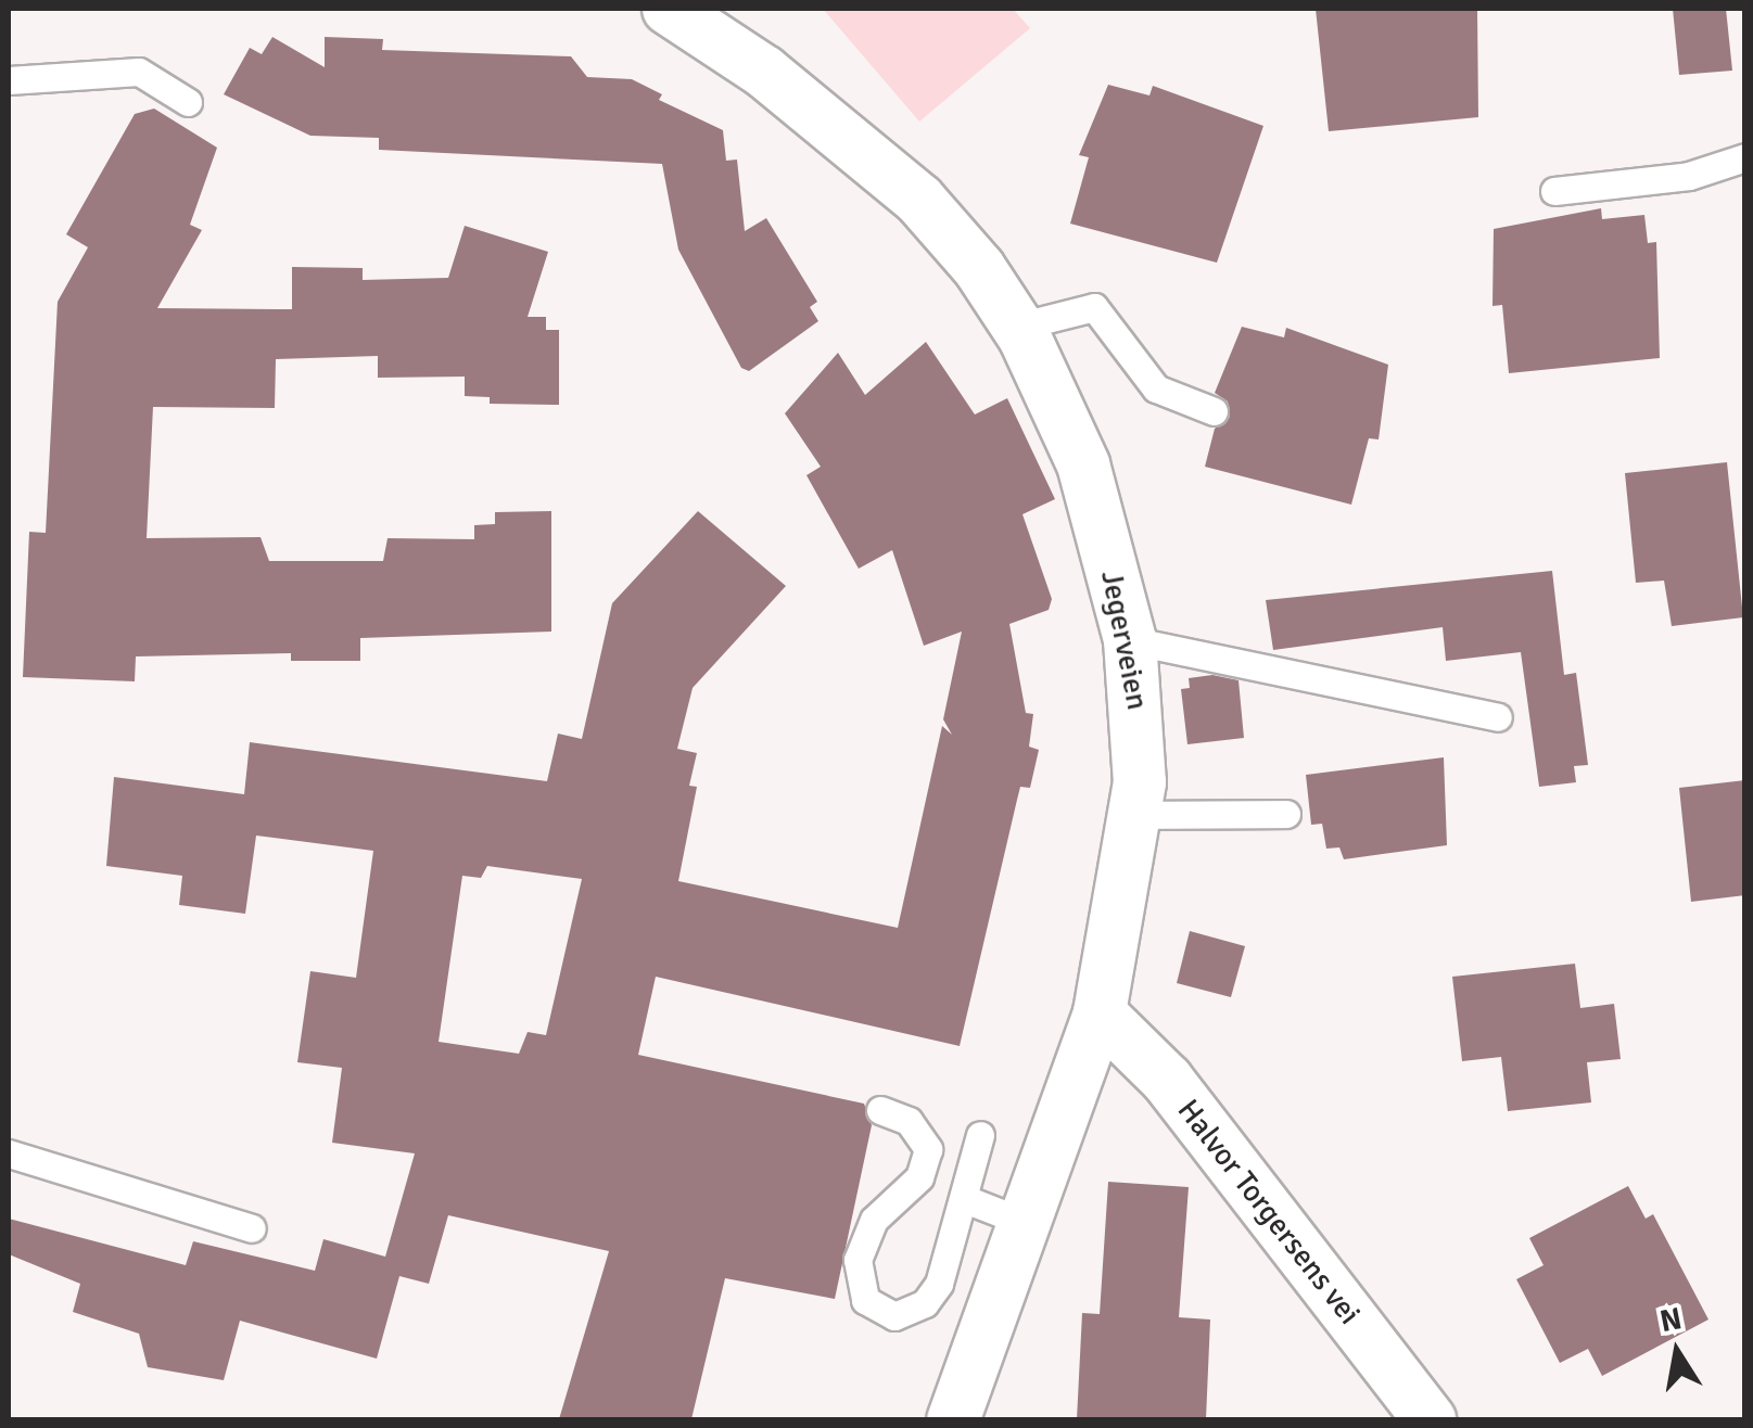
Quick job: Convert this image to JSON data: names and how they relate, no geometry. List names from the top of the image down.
{
  "streets": {
    "street": ["Jegerveien", "Halvor Torgersens vei"]
  },
  "crossings": [
    ["Jegerveien", "Halvor Torgersens vei"]
  ],
  "north": "top"
}
